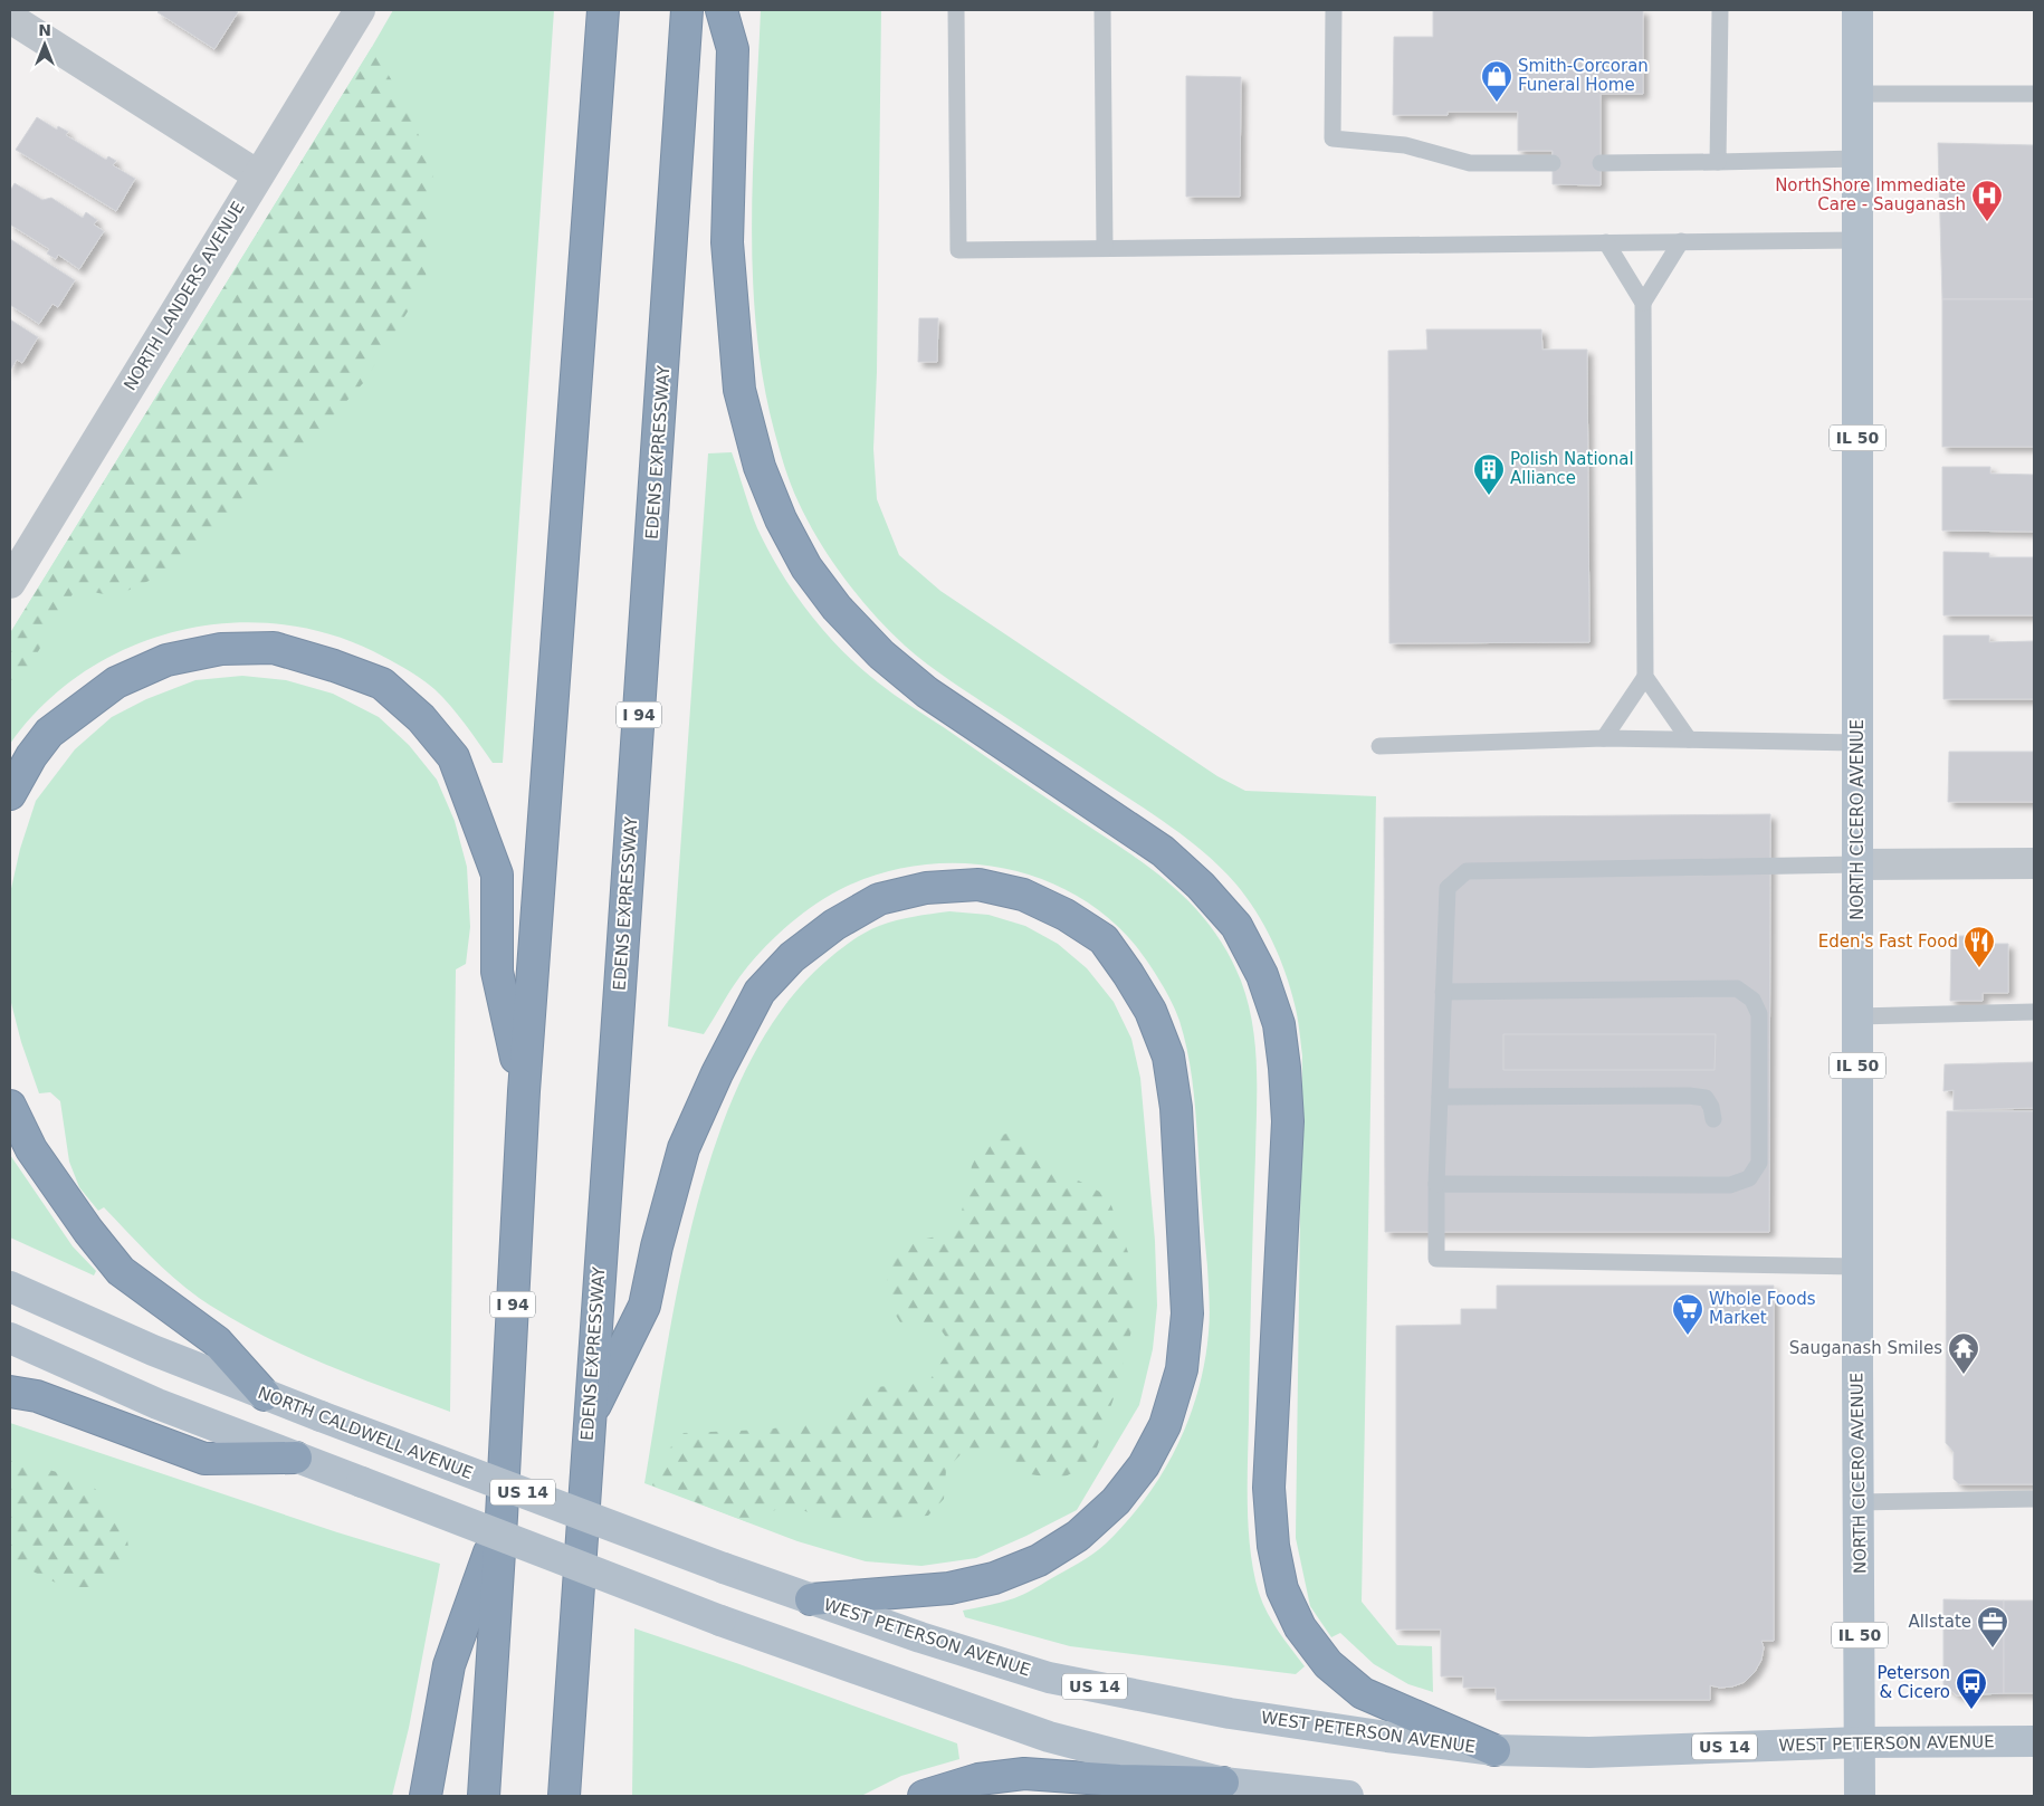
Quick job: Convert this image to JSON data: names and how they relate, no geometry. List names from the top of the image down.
{
  "streets": {
    "highway": ["EDENS EXPRESSWAY", "I 94"],
    "main road": [
      "IL 50",
      "NORTH CICERO AVENUE",
      "NORTH CALDWELL AVENUE",
      "US 14",
      "WEST PETERSON AVENUE"
    ],
    "street": ["NORTH LANDERS AVENUE"]
  },
  "crossings": [
    ["NORTH CICERO AVENUE", "WEST PETERSON AVENUE"],
    ["NORTH CALDWELL AVENUE", "WEST PETERSON AVENUE"]
  ],
  "places": {
    "shop": ["Smith-Corcoran Funeral Home"],
    "hospital": ["NorthShore Immediate Care - Sauganash"],
    "building": ["Polish National Alliance"],
    "restaurant": ["Eden's Fast Food"],
    "supermarket": ["Whole Foods Market"],
    "temple": ["Sauganash Smiles"],
    "office": ["Allstate"],
    "bus stop": ["Peterson & Cicero"]
  },
  "north": "top"
}
